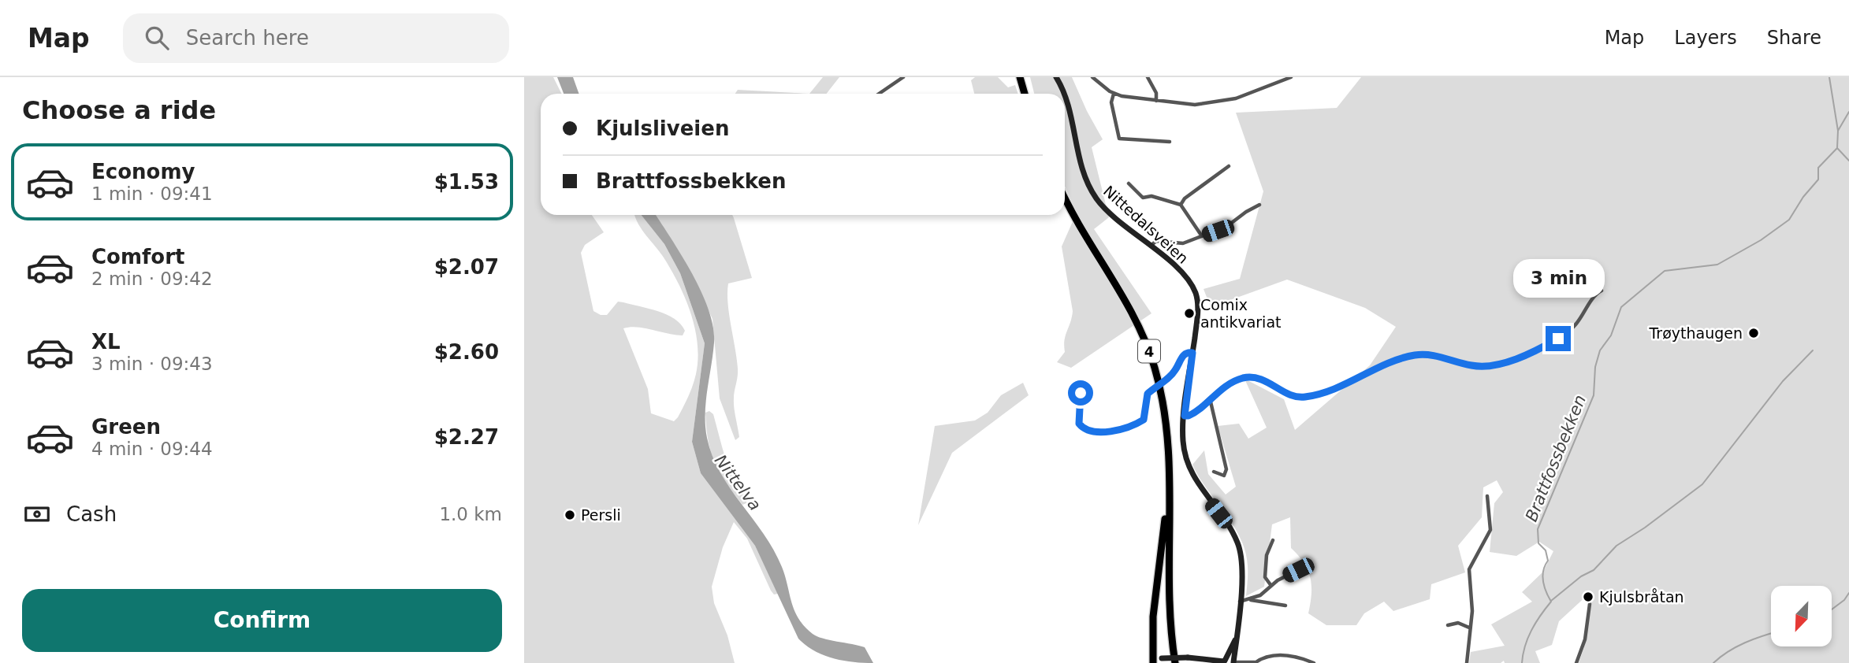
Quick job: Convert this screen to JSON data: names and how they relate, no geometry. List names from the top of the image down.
{
  "streets": {
    "highway": ["4"],
    "main road": ["Nittedalsveien"]
  },
  "water": ["Brattfossbekken", "Nittelva"],
  "places": [
    "Comix antikvariat",
    "Trøythaugen",
    "Persli",
    "Kjulsbråtan"
  ],
  "north": "bottom left",
  "page": {
    "header": "Map",
    "search": "Search here",
    "nav": ["Map", "Layers", "Share"],
    "heading": "Choose a ride",
    "banner": ["Kjulsliveien", "Brattfossbekken"],
    "list": [
      {
        "name": "Economy",
        "note": "1 min · 09:41",
        "value": "$1.53"
      },
      {
        "name": "Comfort",
        "note": "2 min · 09:42",
        "value": "$2.07"
      },
      {
        "name": "XL",
        "note": "3 min · 09:43",
        "value": "$2.60"
      },
      {
        "name": "Green",
        "note": "4 min · 09:44",
        "value": "$2.27"
      }
    ],
    "bubble": "3 min",
    "pay": ["Cash", "1.0 km"],
    "buttons": "Confirm"
  }
}
